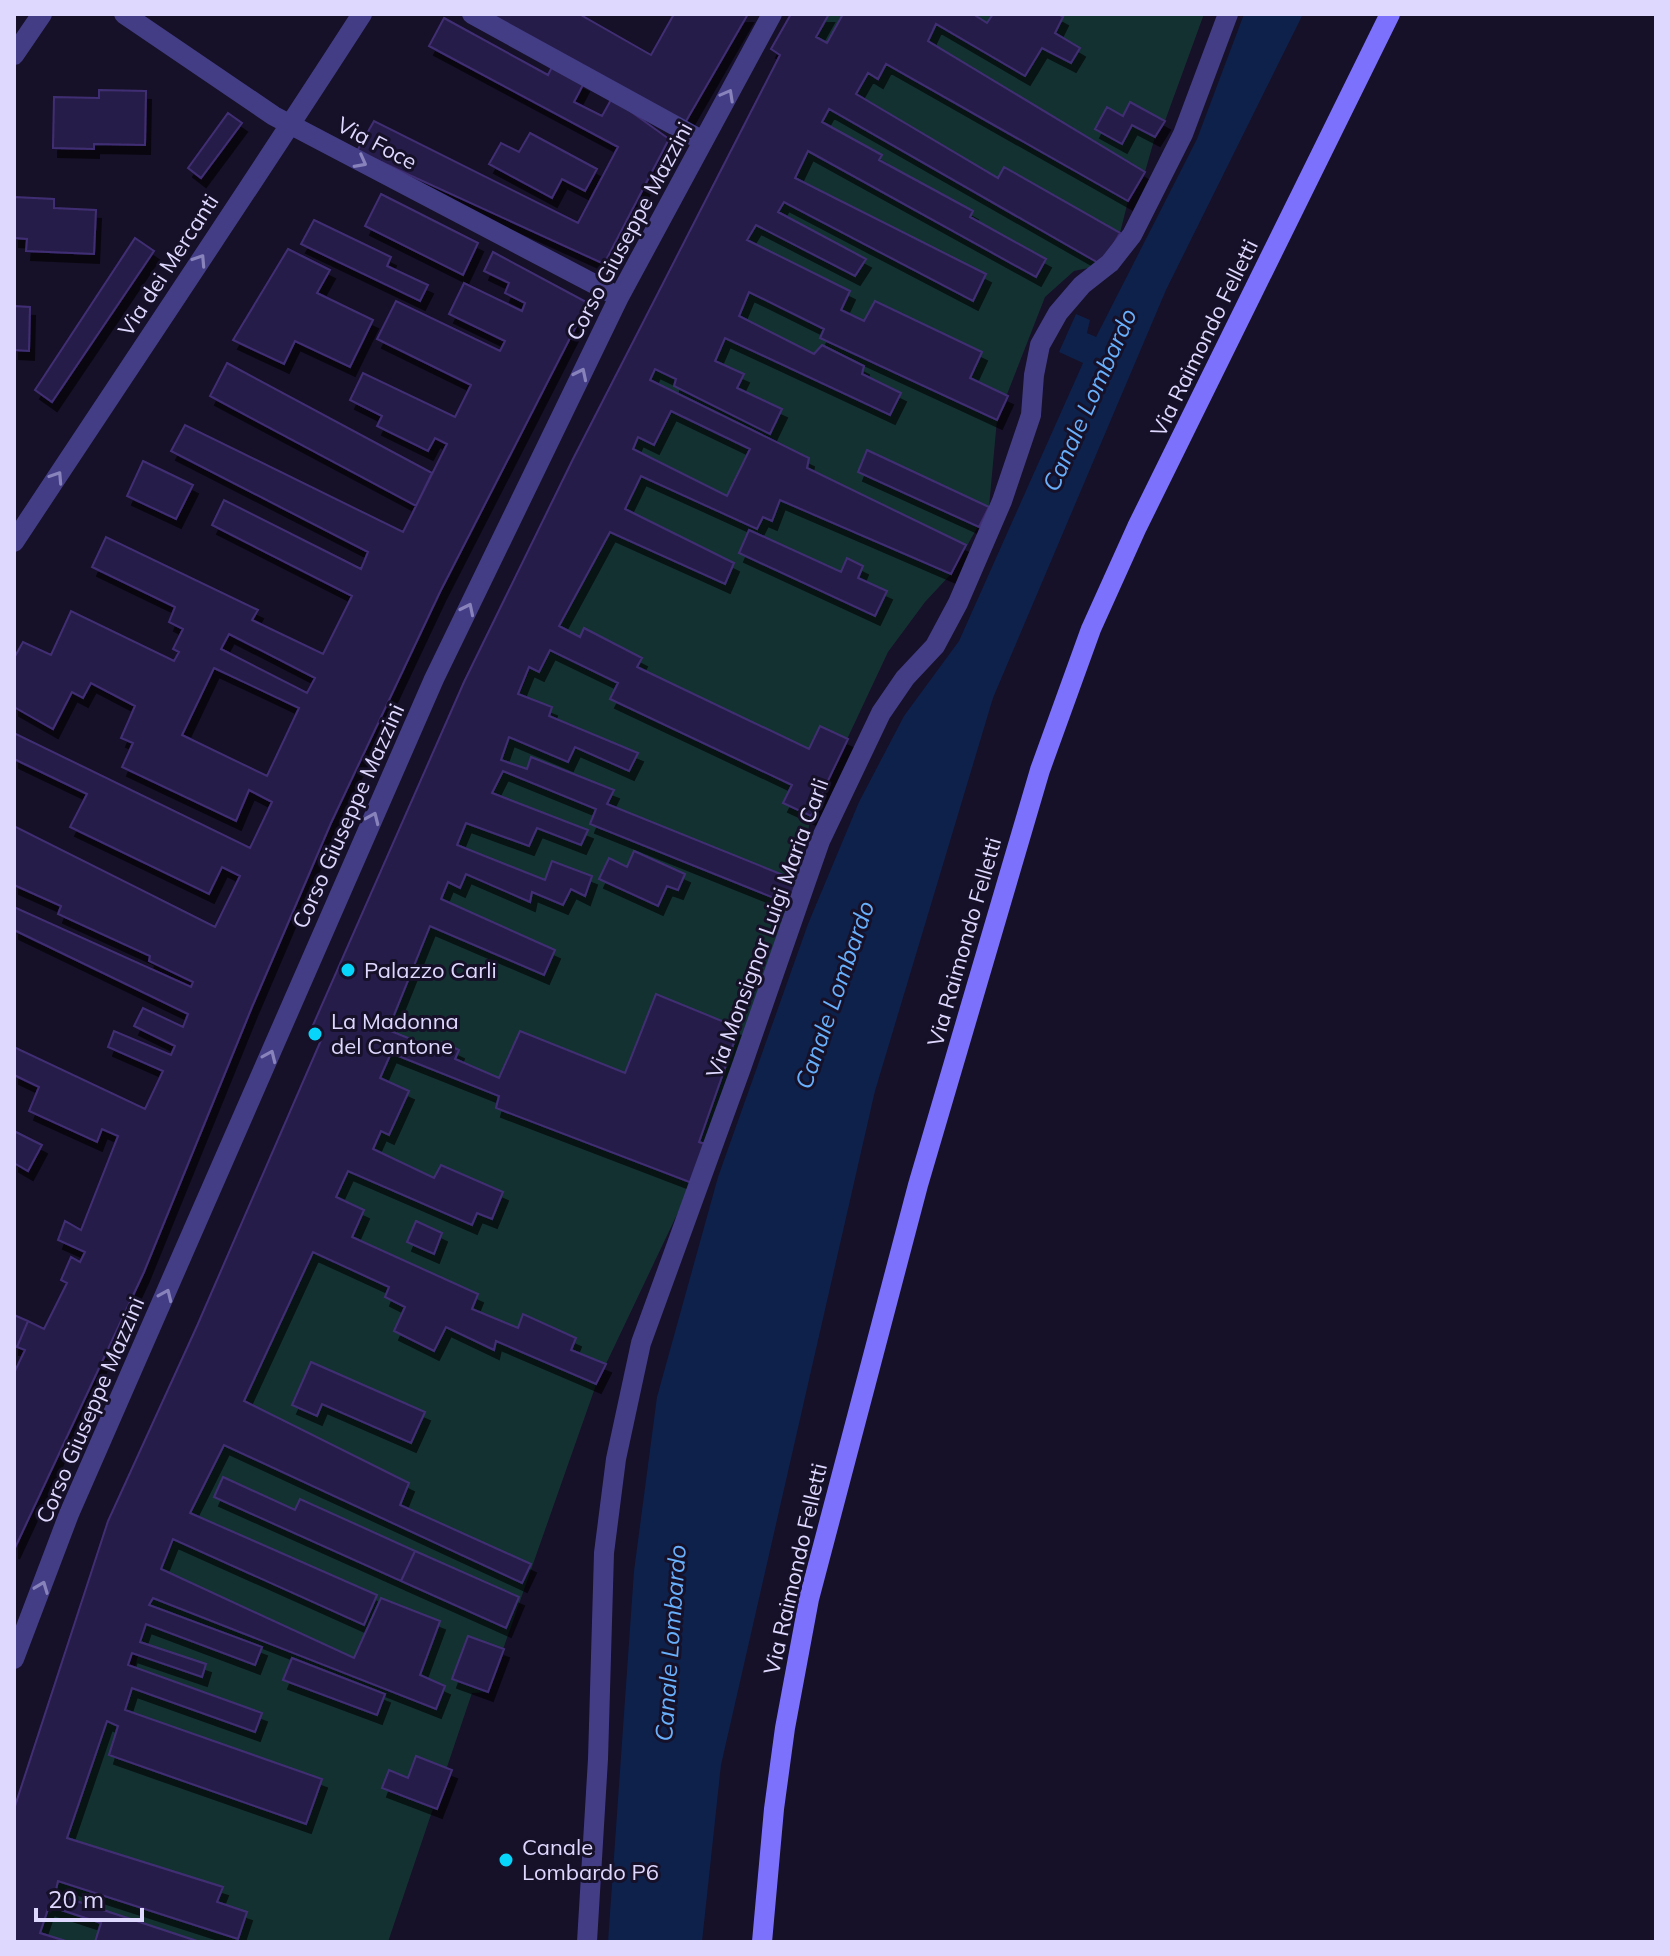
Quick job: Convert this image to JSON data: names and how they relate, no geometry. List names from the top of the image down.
{
  "streets": {
    "main road": ["Via Raimondo Felletti"],
    "street": [
      "Via Foce",
      "Corso Giuseppe Mazzini",
      "Via dei Mercanti",
      "Via Monsignor Luigi Maria Carli"
    ]
  },
  "crossings": [
    ["Via Foce", "Corso Giuseppe Mazzini"],
    ["Via Foce", "Via dei Mercanti"]
  ],
  "one_way": ["Corso Giuseppe Mazzini", "Via dei Mercanti"],
  "water": ["Canale Lombardo"],
  "places": ["Palazzo Carli", "La Madonna del Cantone", "Canale Lombardo P6"],
  "scale_bar": "20 m"
}
